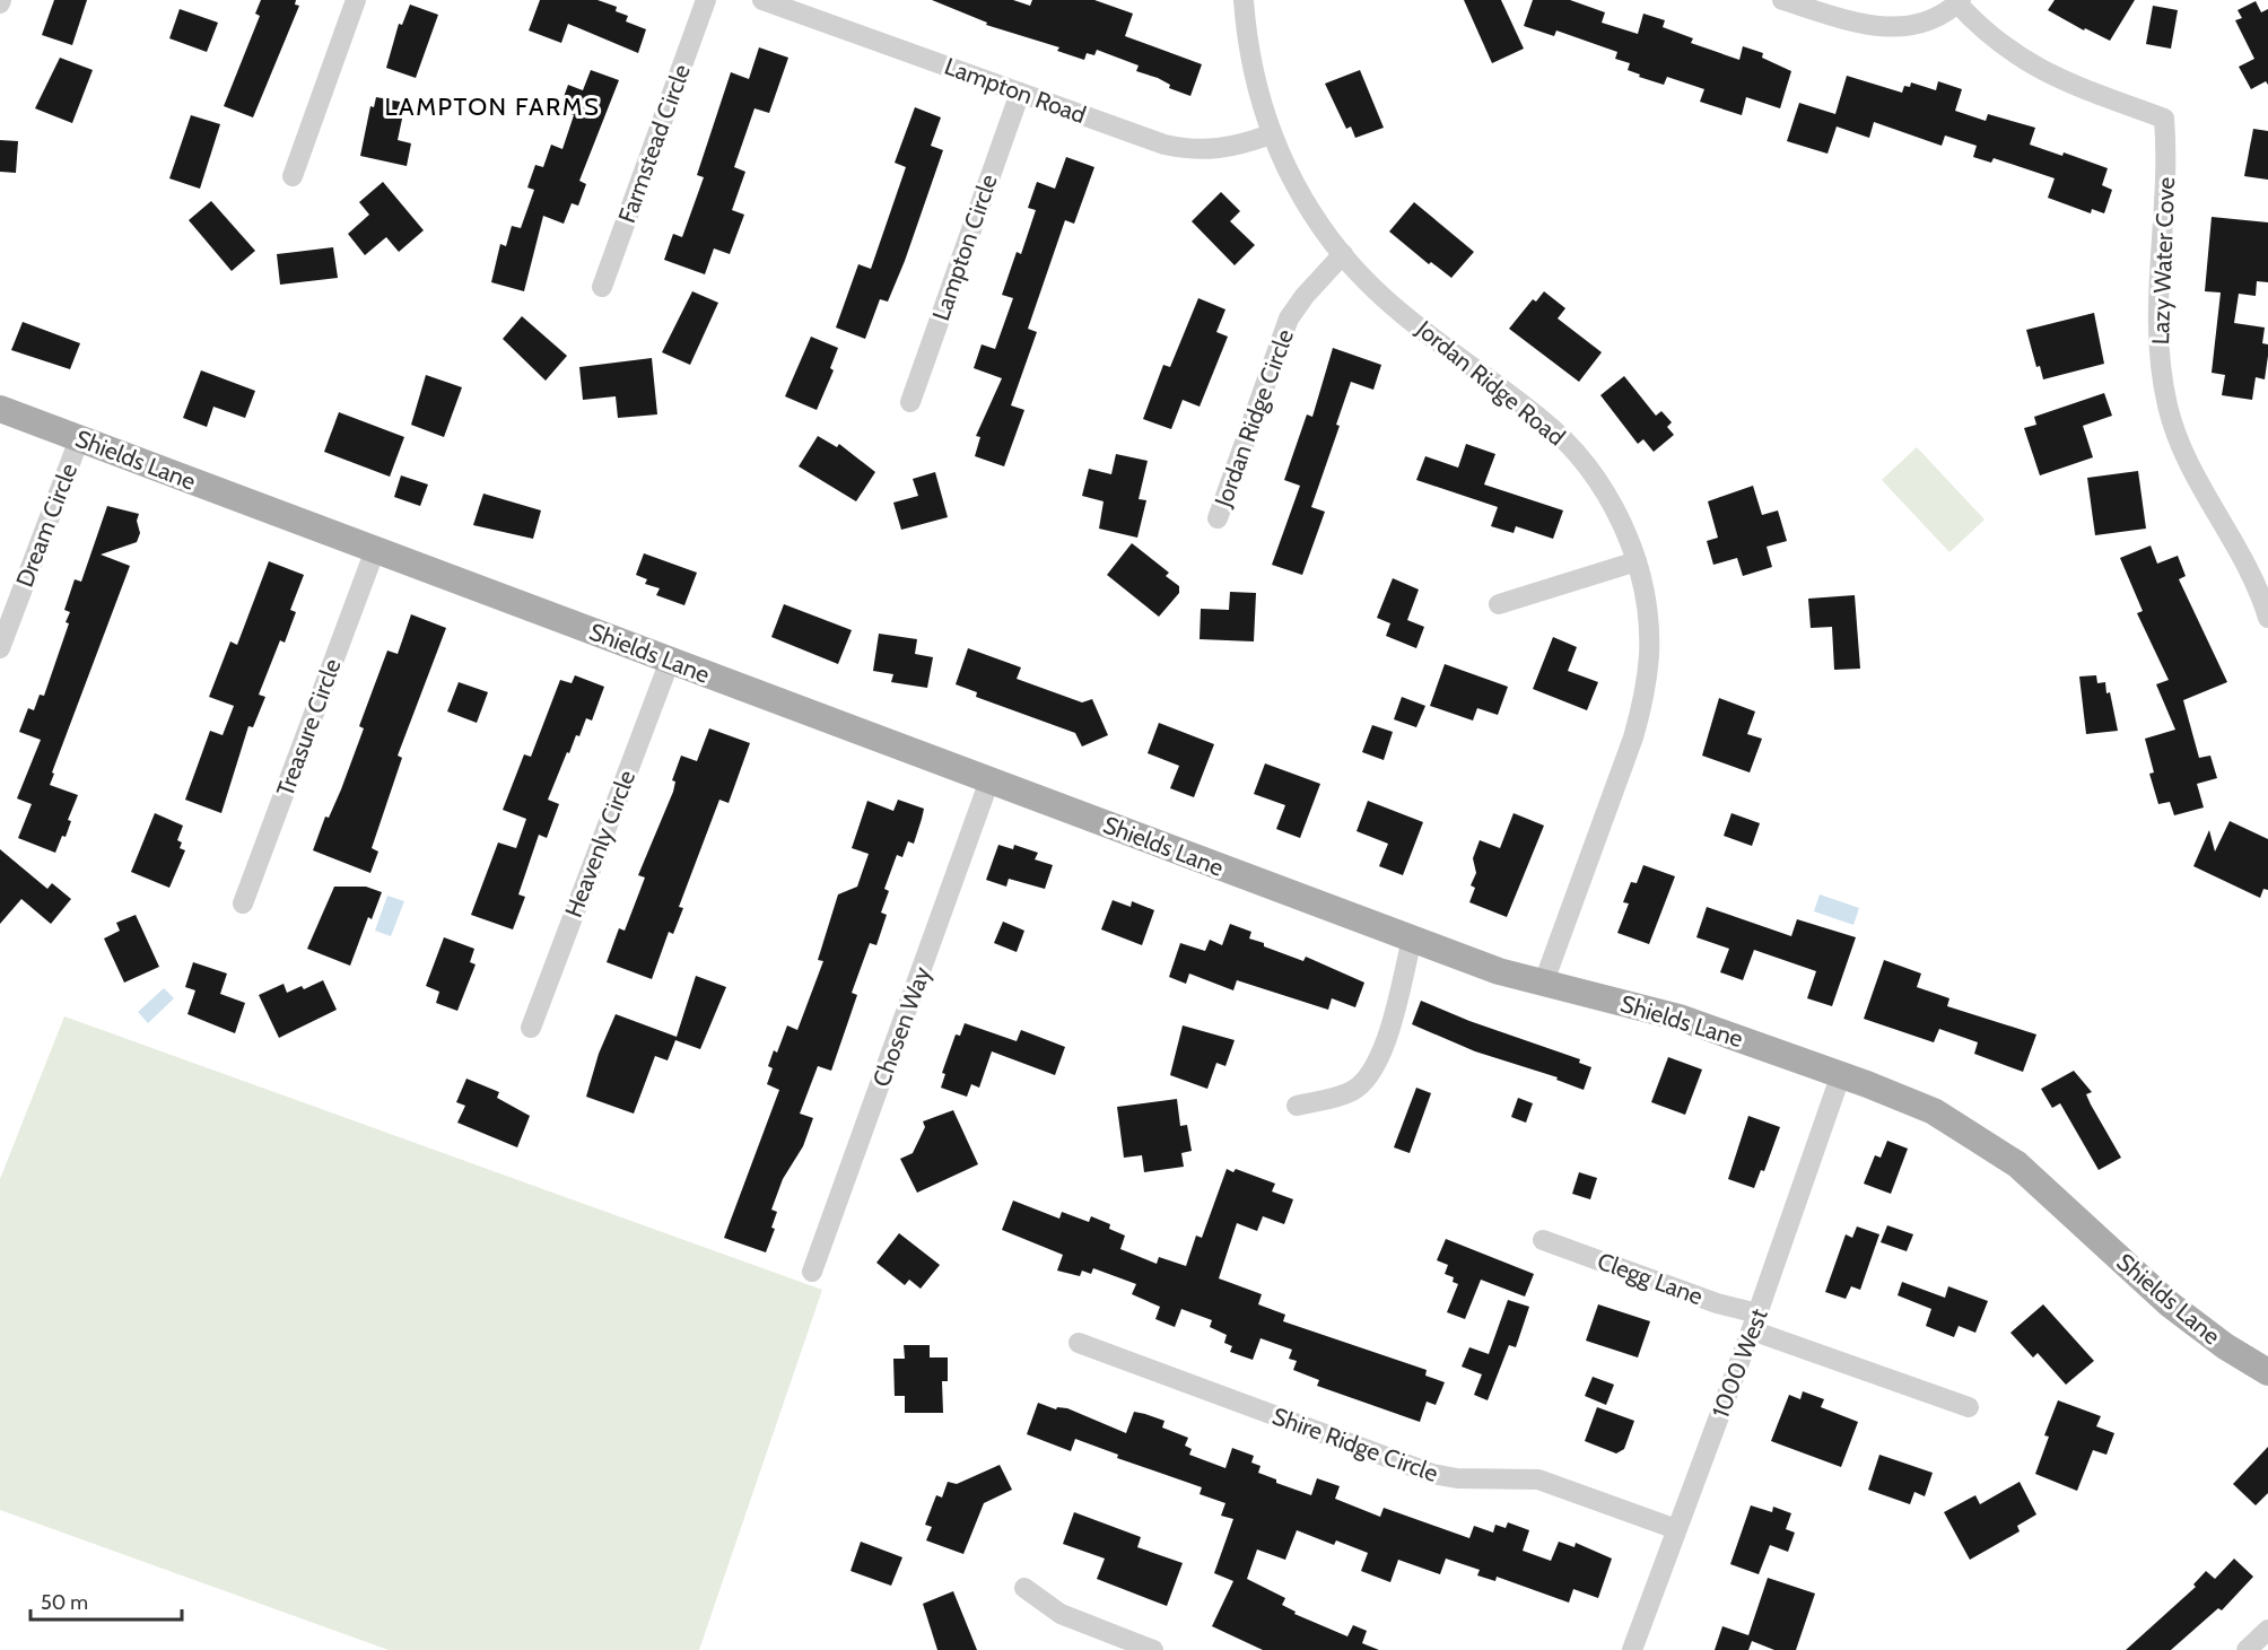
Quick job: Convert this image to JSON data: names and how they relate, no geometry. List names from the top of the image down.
{
  "streets": {
    "main road": ["Shields Lane"],
    "street": [
      "Lampton Road",
      "Farmstead Circle",
      "Lampton Circle",
      "Lazy Water Cove",
      "Jordan Ridge Road",
      "Jordan Ridge Circle",
      "Dream Circle",
      "Treasure Circle",
      "Heavenly Circle",
      "Chosen Way",
      "Clegg Lane",
      "1000 West",
      "Shire Ridge Circle"
    ]
  },
  "crossings": [
    ["Lampton Road", "Lampton Circle"],
    ["Lampton Road", "Jordan Ridge Road"],
    ["Jordan Ridge Road", "Jordan Ridge Circle"],
    ["Jordan Ridge Road", "Shields Lane"],
    ["Shields Lane", "Dream Circle"],
    ["Shields Lane", "Treasure Circle"],
    ["Shields Lane", "Heavenly Circle"],
    ["Shields Lane", "Chosen Way"],
    ["Shields Lane", "1000 West"],
    ["Clegg Lane", "1000 West"],
    ["1000 West", "Shire Ridge Circle"]
  ],
  "districts": ["LAMPTON FARMS"],
  "scale_bar": "50 m"
}
